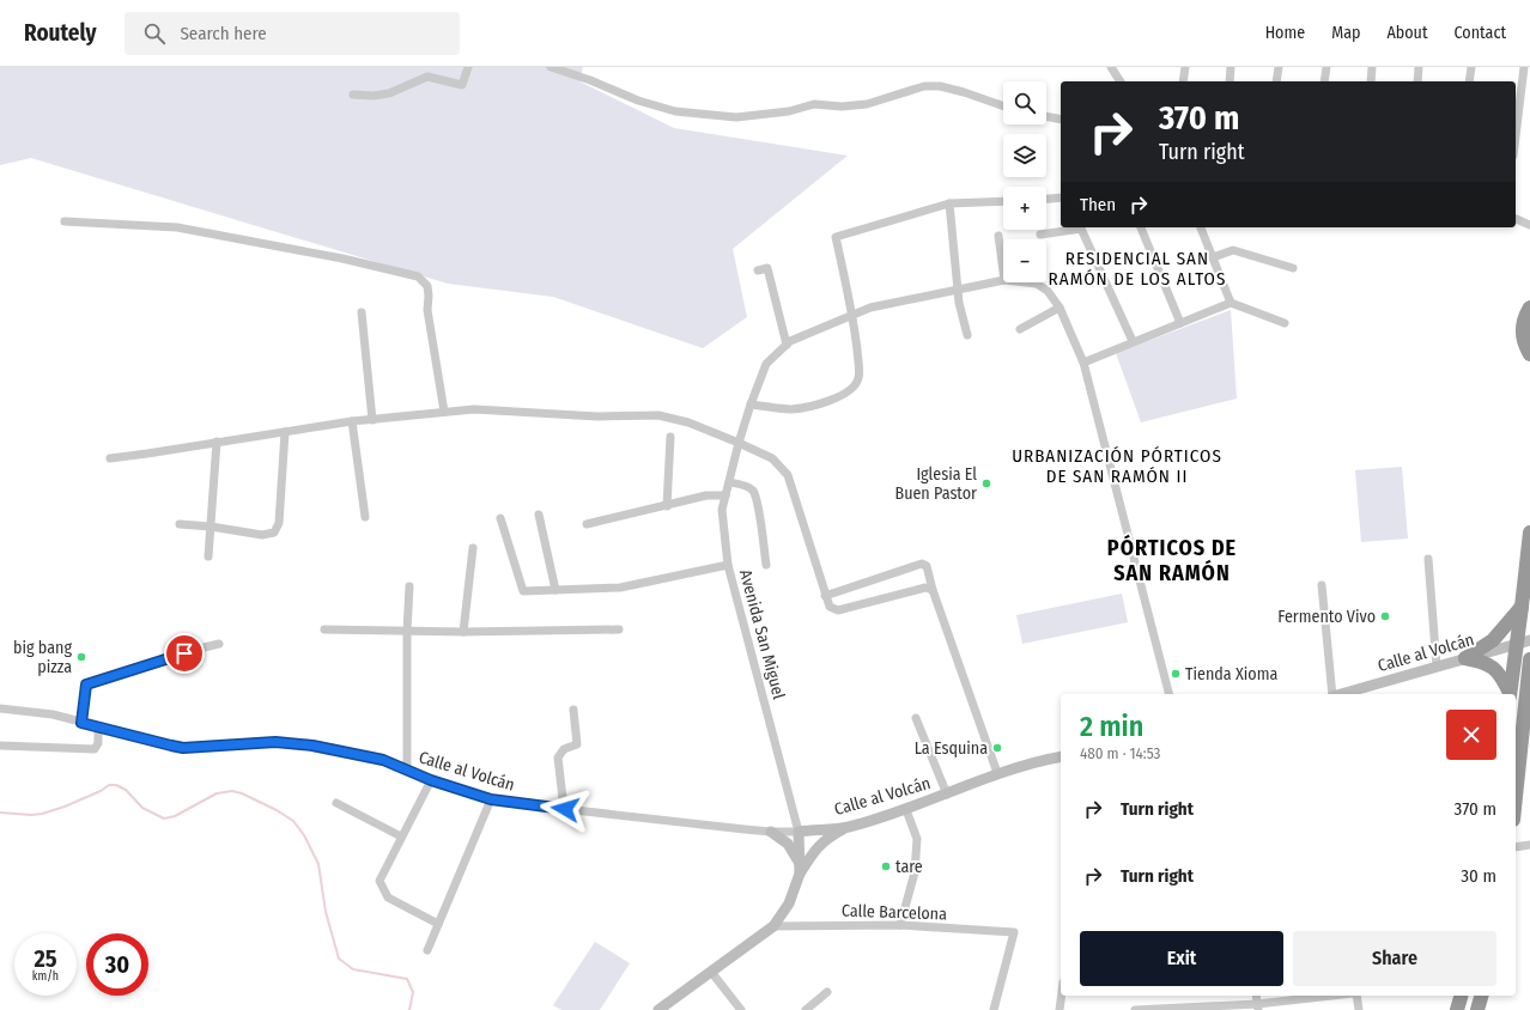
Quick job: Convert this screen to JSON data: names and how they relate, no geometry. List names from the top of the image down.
{
  "streets": {
    "main road": ["Calle al Volcán"],
    "street": ["Avenida San Miguel", "Calle Barcelona"]
  },
  "crossings": [
    ["Avenida San Miguel", "Calle al Volcán"]
  ],
  "districts": ["RESIDENCIAL SAN RAMÓN DE LOS ALTOS", "URBANIZACIÓN PÓRTICOS DE SAN RAMÓN II", "PÓRTICOS DE SAN RAMÓN"],
  "places": [
    "Iglesia El Buen Pastor",
    "Fermento Vivo",
    "big bang pizza",
    "Tienda Xioma",
    "La Esquina",
    "tare"
  ],
  "page": {
    "header": "Routely",
    "search": "Search here",
    "nav": [
      "Home",
      "Map",
      "About",
      "Contact"
    ],
    "map_buttons": ["+", "−"],
    "turn": ["370 m", "Turn right"],
    "then": "Then",
    "heading": ["2 min", "480 m · 14:53"],
    "list": [
      {
        "name": "Turn right",
        "value": "370 m"
      },
      {
        "name": "Turn right",
        "value": "30 m"
      }
    ],
    "buttons": ["Exit", "Share"],
    "speed": "25 km/h",
    "limit": "30"
  }
}
